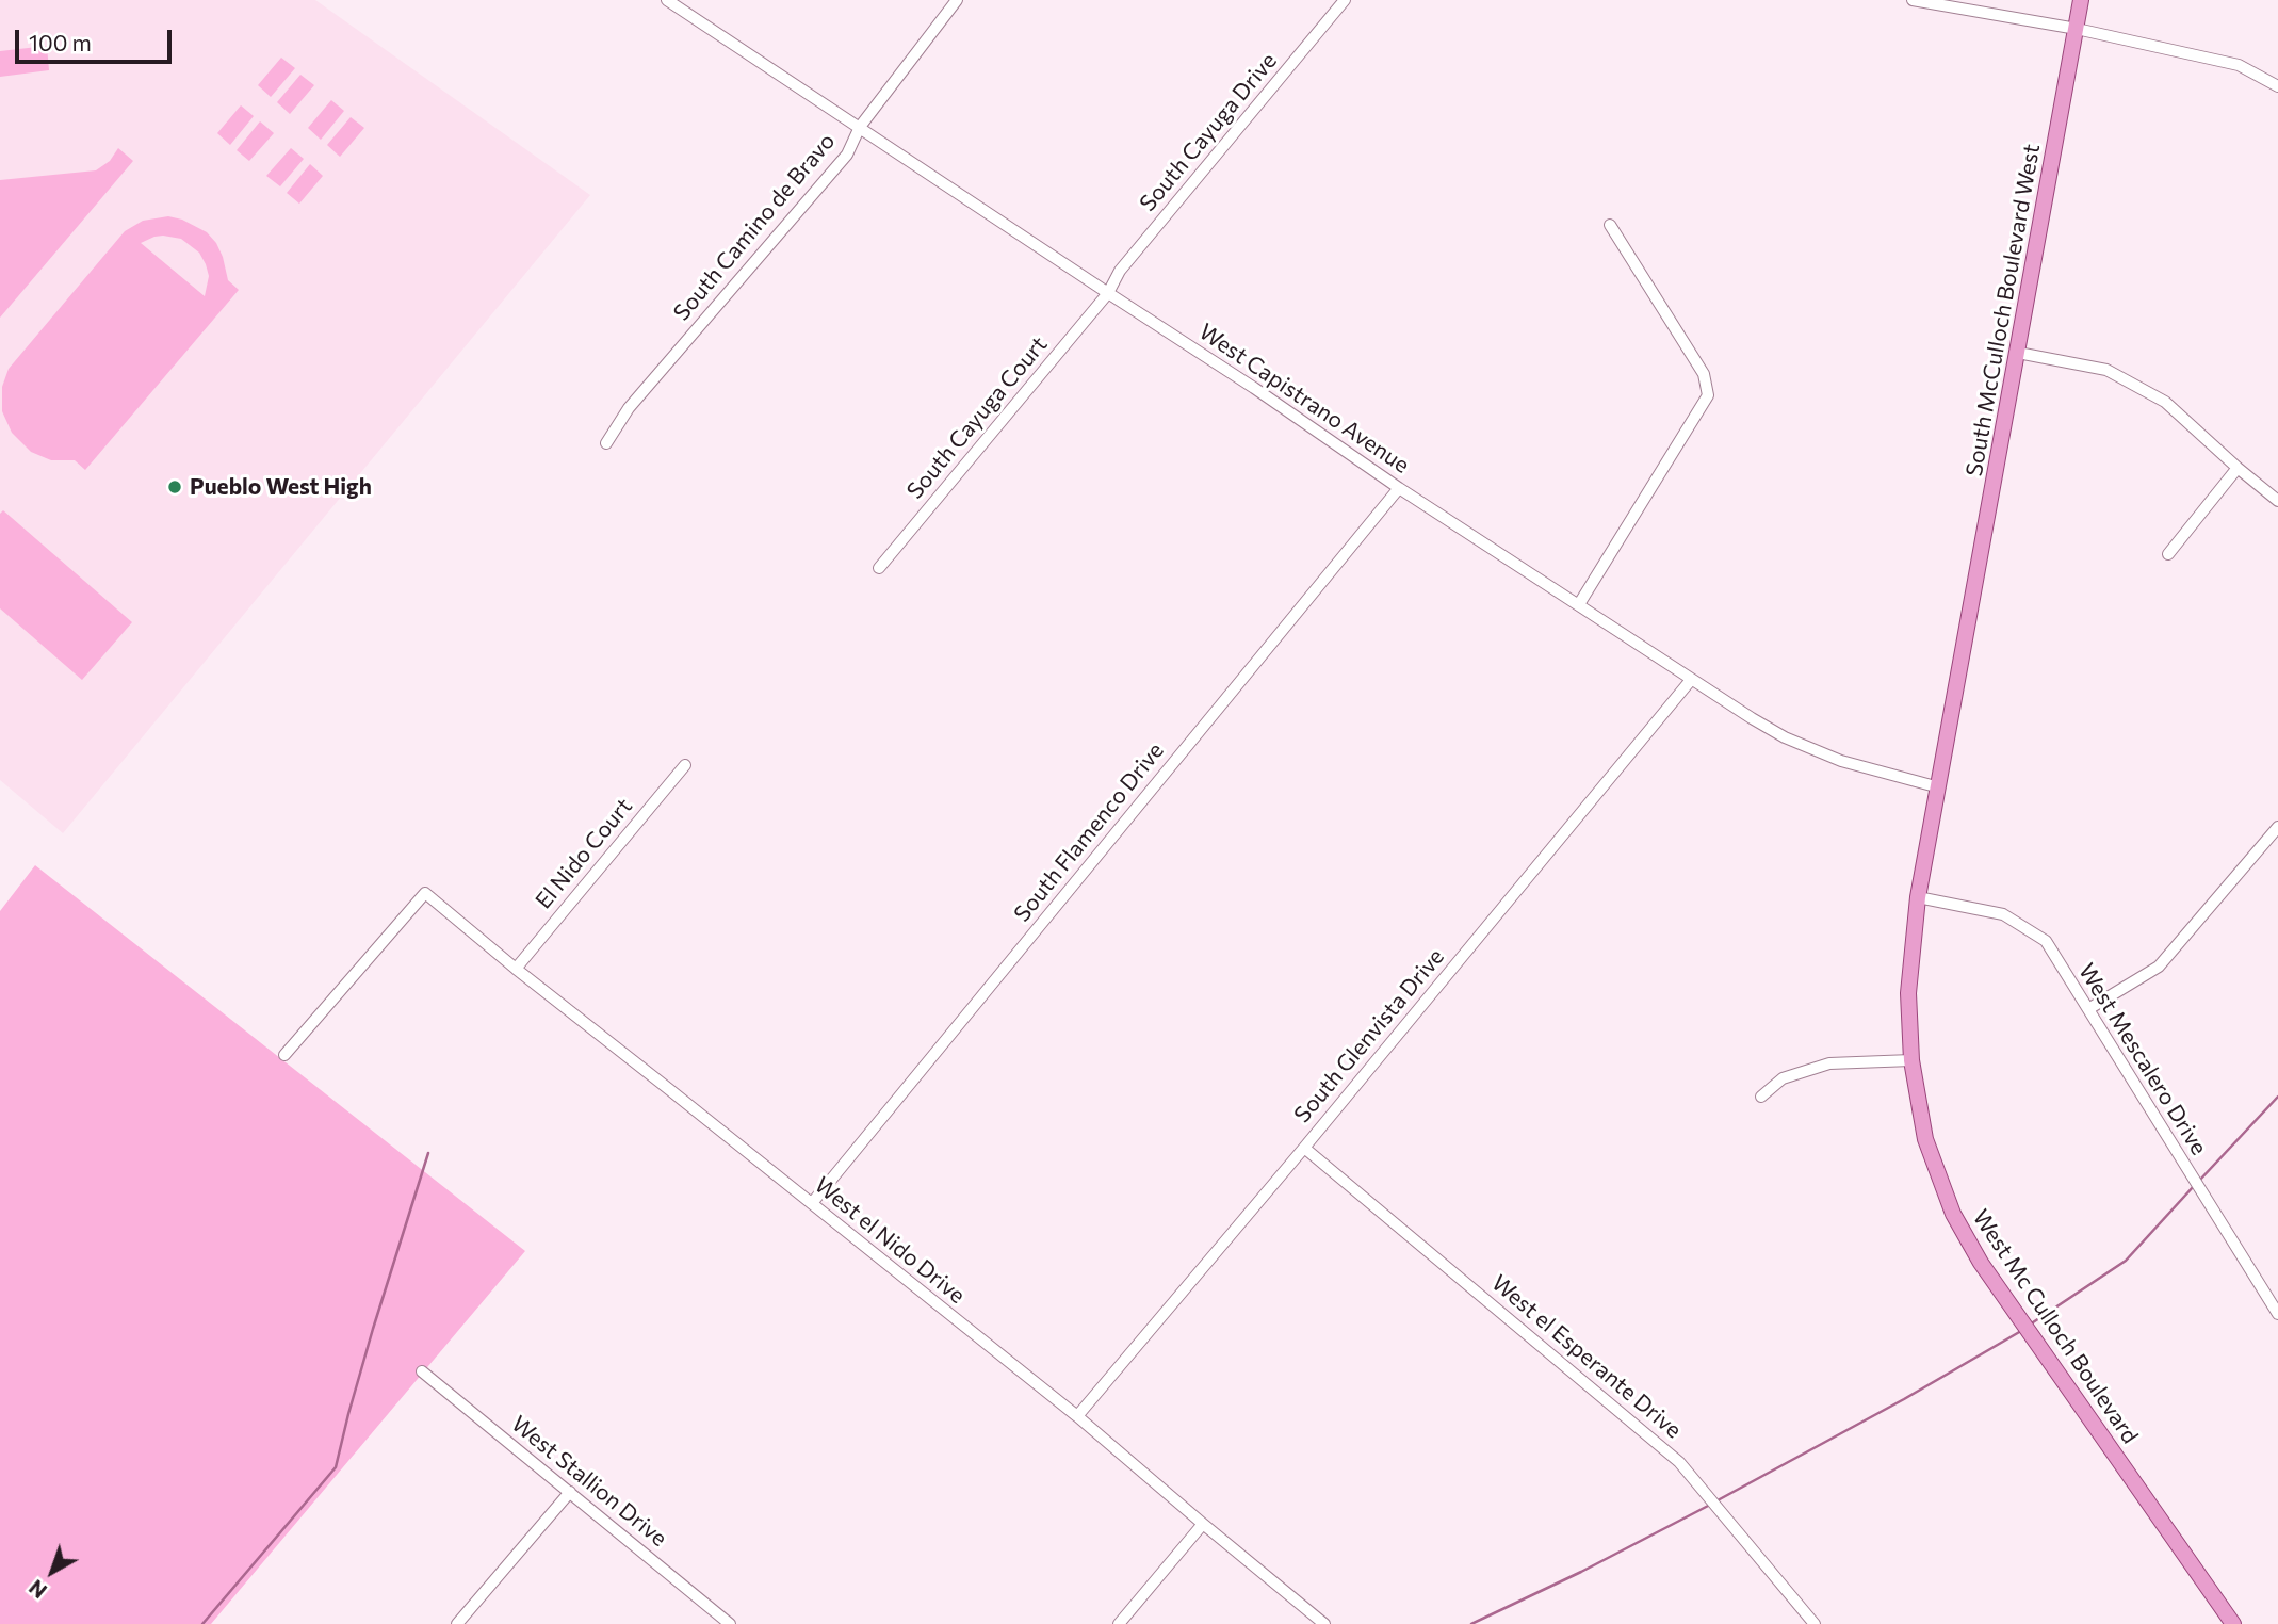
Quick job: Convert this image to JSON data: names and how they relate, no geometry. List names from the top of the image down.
{
  "streets": {
    "main road": ["South McCulloch Boulevard West", "West Mc Culloch Boulevard"],
    "street": [
      "South Cayuga Drive",
      "South Camino de Bravo",
      "West Capistrano Avenue",
      "South Cayuga Court",
      "South Flamenco Drive",
      "El Nido Court",
      "South Glenvista Drive",
      "West Mescalero Drive",
      "West el Nido Drive",
      "West el Esperante Drive",
      "West Stallion Drive"
    ]
  },
  "crossings": [
    ["South Cayuga Drive", "West Capistrano Avenue"],
    ["South Cayuga Drive", "South Cayuga Court"],
    ["South Camino de Bravo", "West Capistrano Avenue"],
    ["South McCulloch Boulevard West", "West Mc Culloch Boulevard"],
    ["West Capistrano Avenue", "South Cayuga Court"],
    ["West Capistrano Avenue", "South Flamenco Drive"],
    ["West Capistrano Avenue", "South Glenvista Drive"],
    ["West Capistrano Avenue", "West Mc Culloch Boulevard"],
    ["South Flamenco Drive", "West el Nido Drive"],
    ["El Nido Court", "West el Nido Drive"],
    ["South Glenvista Drive", "West el Nido Drive"],
    ["South Glenvista Drive", "West el Esperante Drive"],
    ["West Mescalero Drive", "West Mc Culloch Boulevard"]
  ],
  "places": ["Pueblo West High"],
  "scale_bar": "100 m",
  "north": "bottom left"
}
